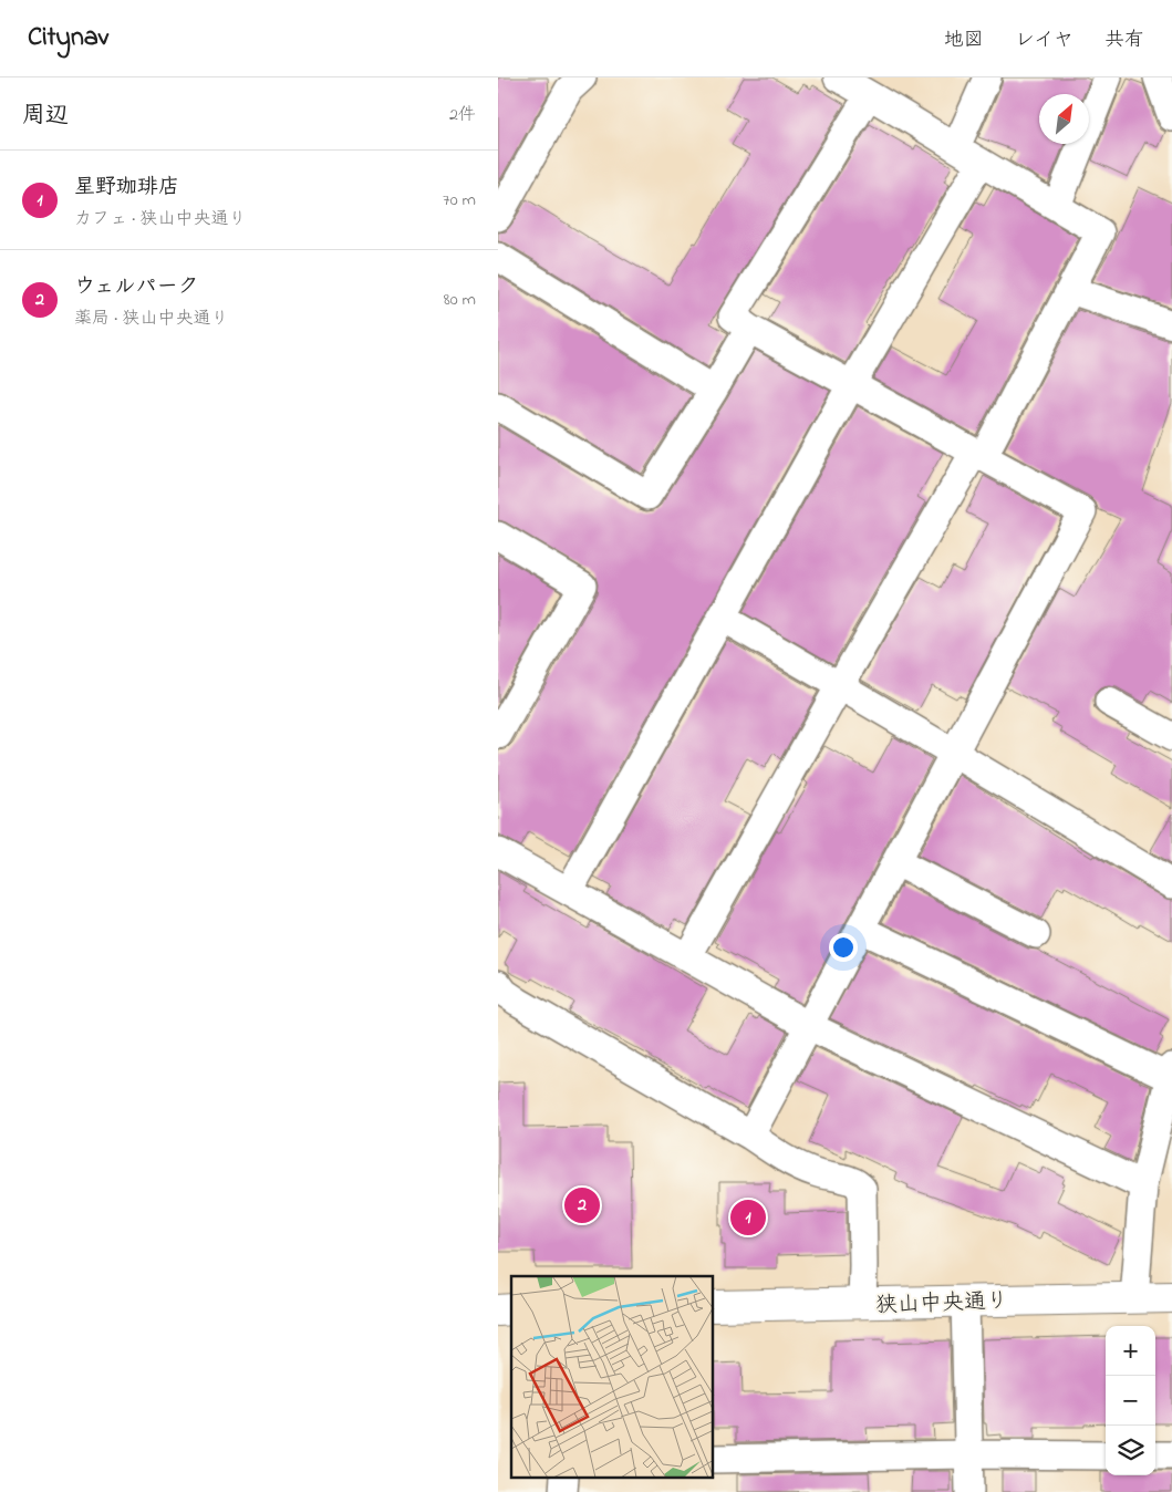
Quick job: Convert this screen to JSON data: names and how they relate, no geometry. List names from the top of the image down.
{
  "streets": {
    "street": ["狭山中央通り"]
  },
  "north": "top right",
  "page": {
    "header": "Citynav",
    "nav": ["地図", "レイヤ", "共有"],
    "heading": ["周辺", "2件"],
    "list": [
      {
        "mark": "1",
        "name": "星野珈琲店",
        "note": "カフェ · 狭山中央通り",
        "value": "70 m"
      },
      {
        "mark": "2",
        "name": "ウェルパーク",
        "note": "薬局 · 狭山中央通り",
        "value": "80 m"
      }
    ],
    "pins": ["2", "1"],
    "map_buttons": ["+", "−"]
  }
}
